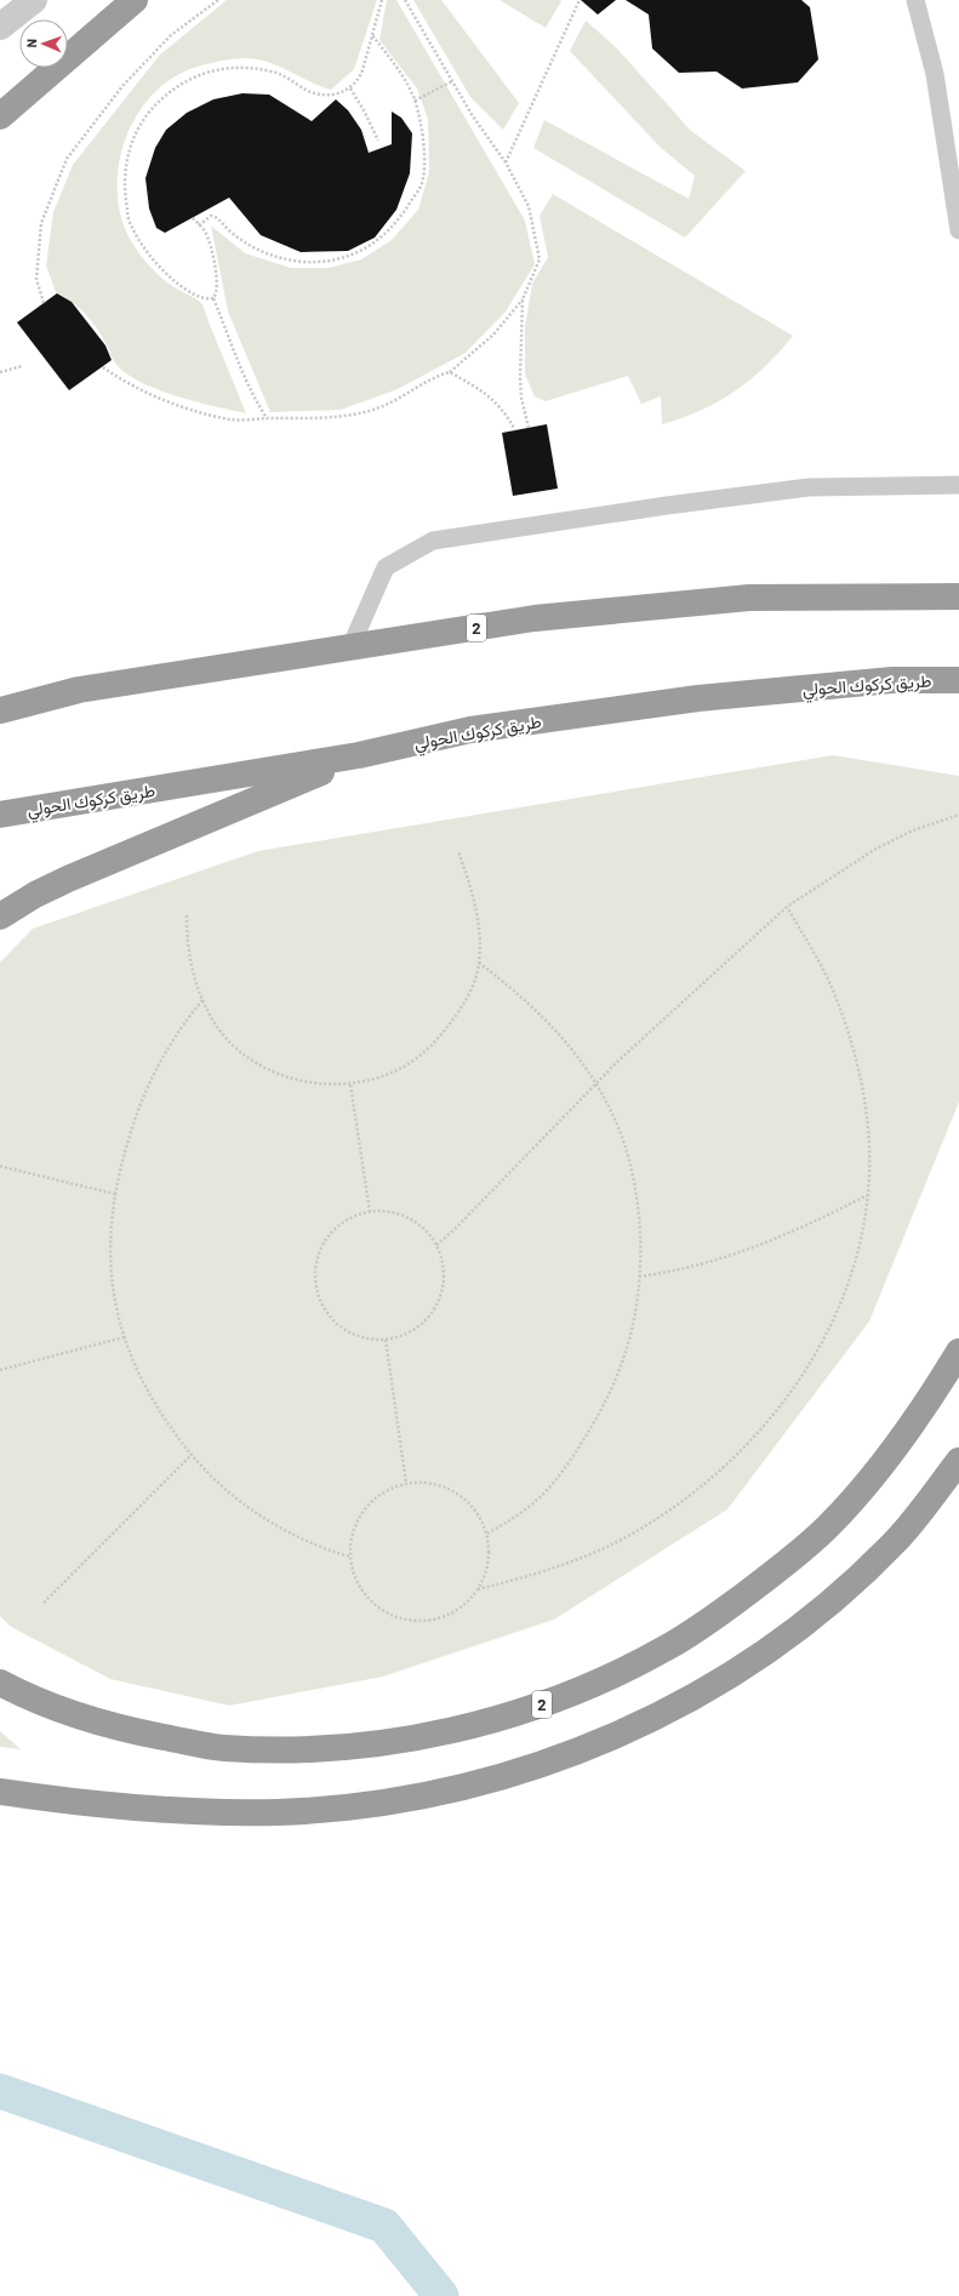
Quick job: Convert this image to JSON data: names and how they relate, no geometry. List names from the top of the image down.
{
  "streets": {
    "highway": ["2", "طريق كركوك الحولي"]
  },
  "north": "left"
}
